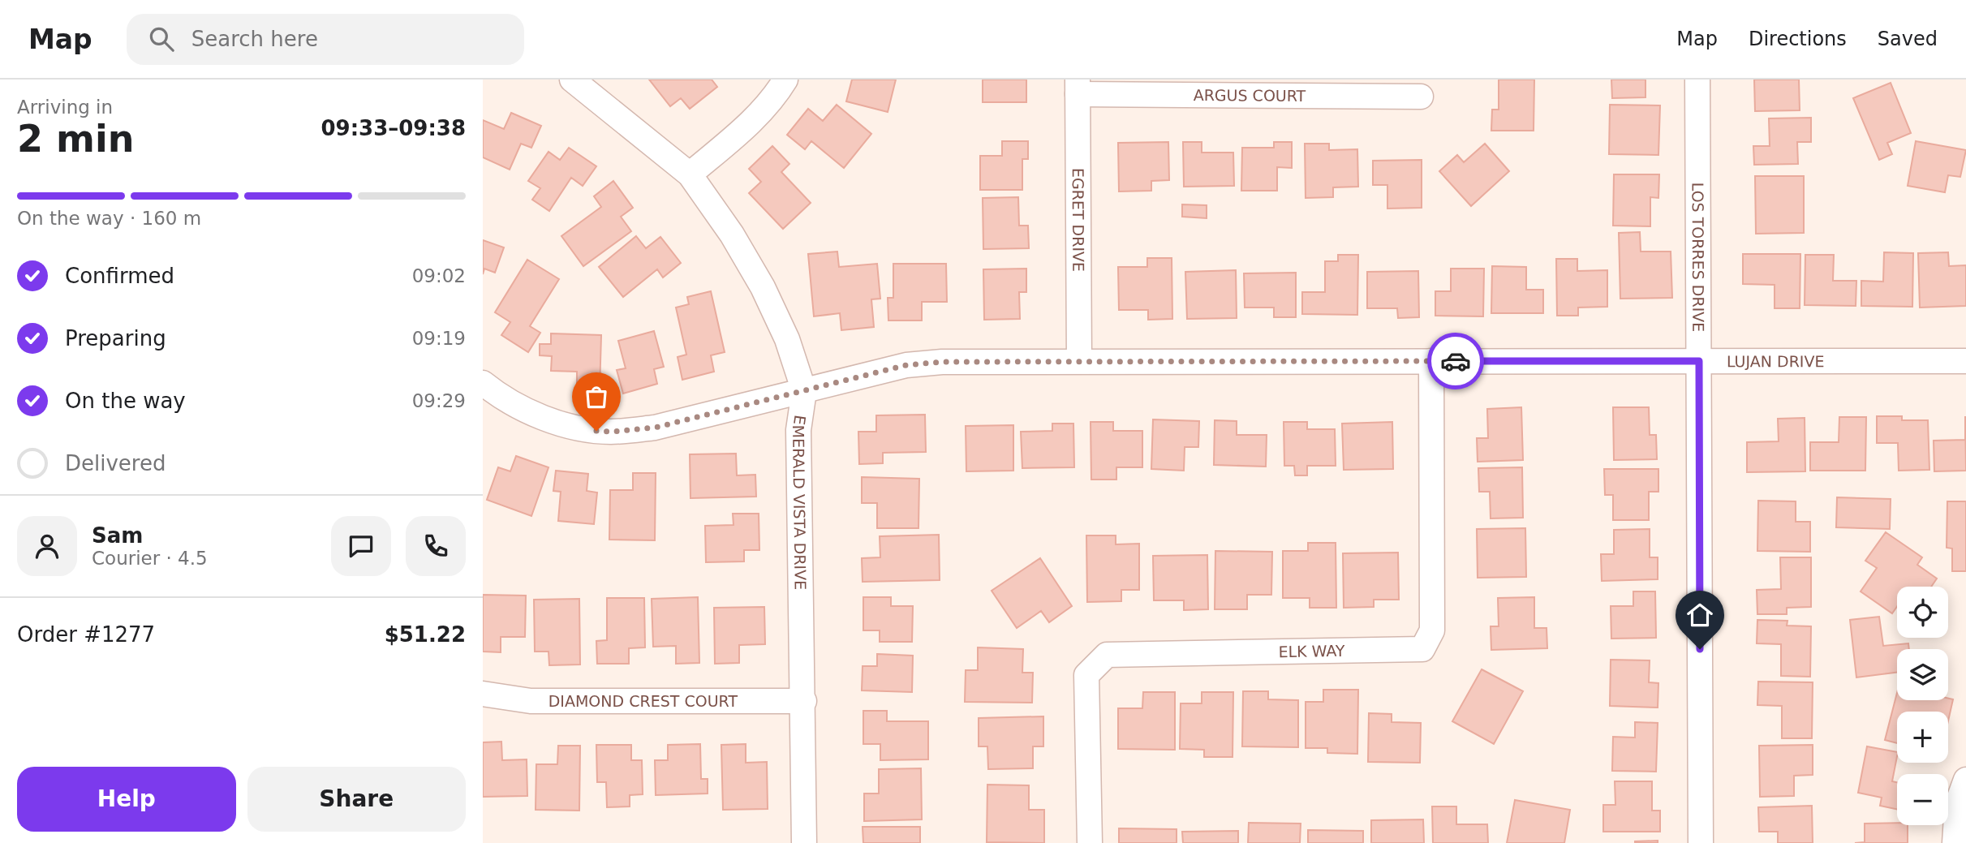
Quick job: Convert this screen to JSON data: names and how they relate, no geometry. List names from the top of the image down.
{
  "streets": {
    "street": [
      "ARGUS COURT",
      "EGRET DRIVE",
      "LOS TORRES DRIVE",
      "LUJAN DRIVE",
      "EMERALD VISTA DRIVE",
      "ELK WAY",
      "DIAMOND CREST COURT"
    ]
  },
  "crossings": [
    ["ARGUS COURT", "EGRET DRIVE"],
    ["EGRET DRIVE", "LUJAN DRIVE"],
    ["LOS TORRES DRIVE", "LUJAN DRIVE"],
    ["LUJAN DRIVE", "EMERALD VISTA DRIVE"],
    ["LUJAN DRIVE", "ELK WAY"],
    ["EMERALD VISTA DRIVE", "DIAMOND CREST COURT"]
  ],
  "page": {
    "header": "Map",
    "search": "Search here",
    "nav": ["Map", "Directions", "Saved"],
    "heading": ["2 min", "Arriving in", "09:33–09:38"],
    "panel": [
      "Sam",
      "Courier · 4.5",
      "Order #1277",
      "$51.22"
    ],
    "bar": "On the way · 160 m",
    "list": [
      ["Confirmed", "09:02"],
      ["Preparing", "09:19"],
      ["On the way", "09:29"],
      "Delivered"
    ],
    "map_buttons": ["+", "−"],
    "buttons": ["Help", "Share"]
  }
}
